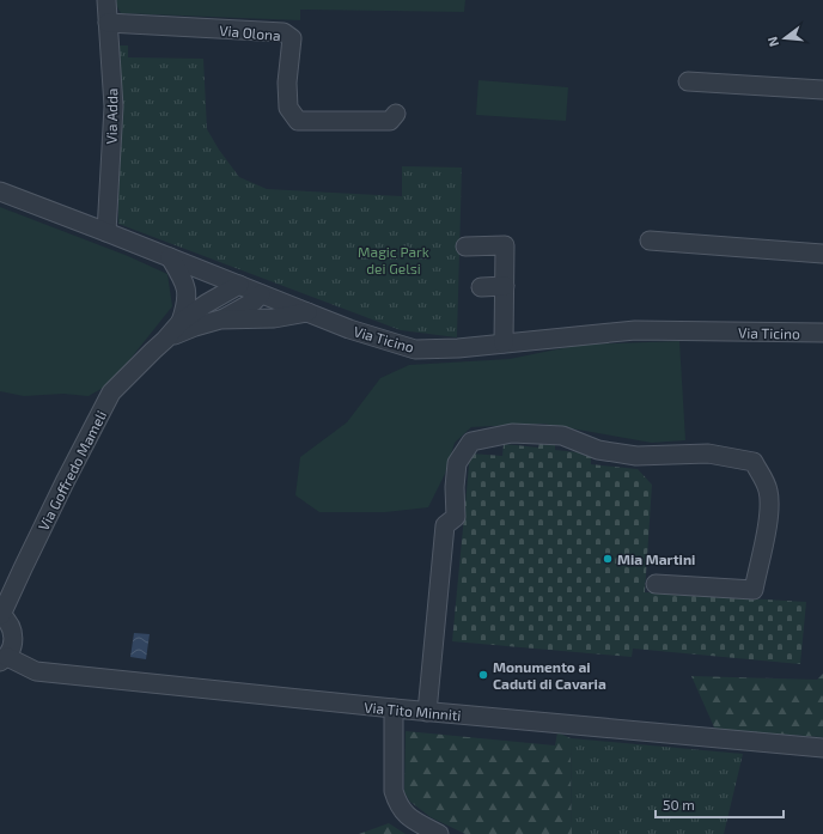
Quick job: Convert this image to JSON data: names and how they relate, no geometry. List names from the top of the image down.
{
  "streets": {
    "street": [
      "Via Olona",
      "Via Adda",
      "Via Ticino",
      "Via Goffredo Mameli",
      "Via Tito Minniti"
    ]
  },
  "crossings": [
    ["Via Olona", "Via Adda"],
    ["Via Adda", "Via Ticino"],
    ["Via Ticino", "Via Goffredo Mameli"]
  ],
  "parks": ["Magic Park dei Gelsi"],
  "places": ["Mia Martini", "Monumento ai Caduti di Cavaria"],
  "scale_bar": "50 m",
  "north": "left"
}
